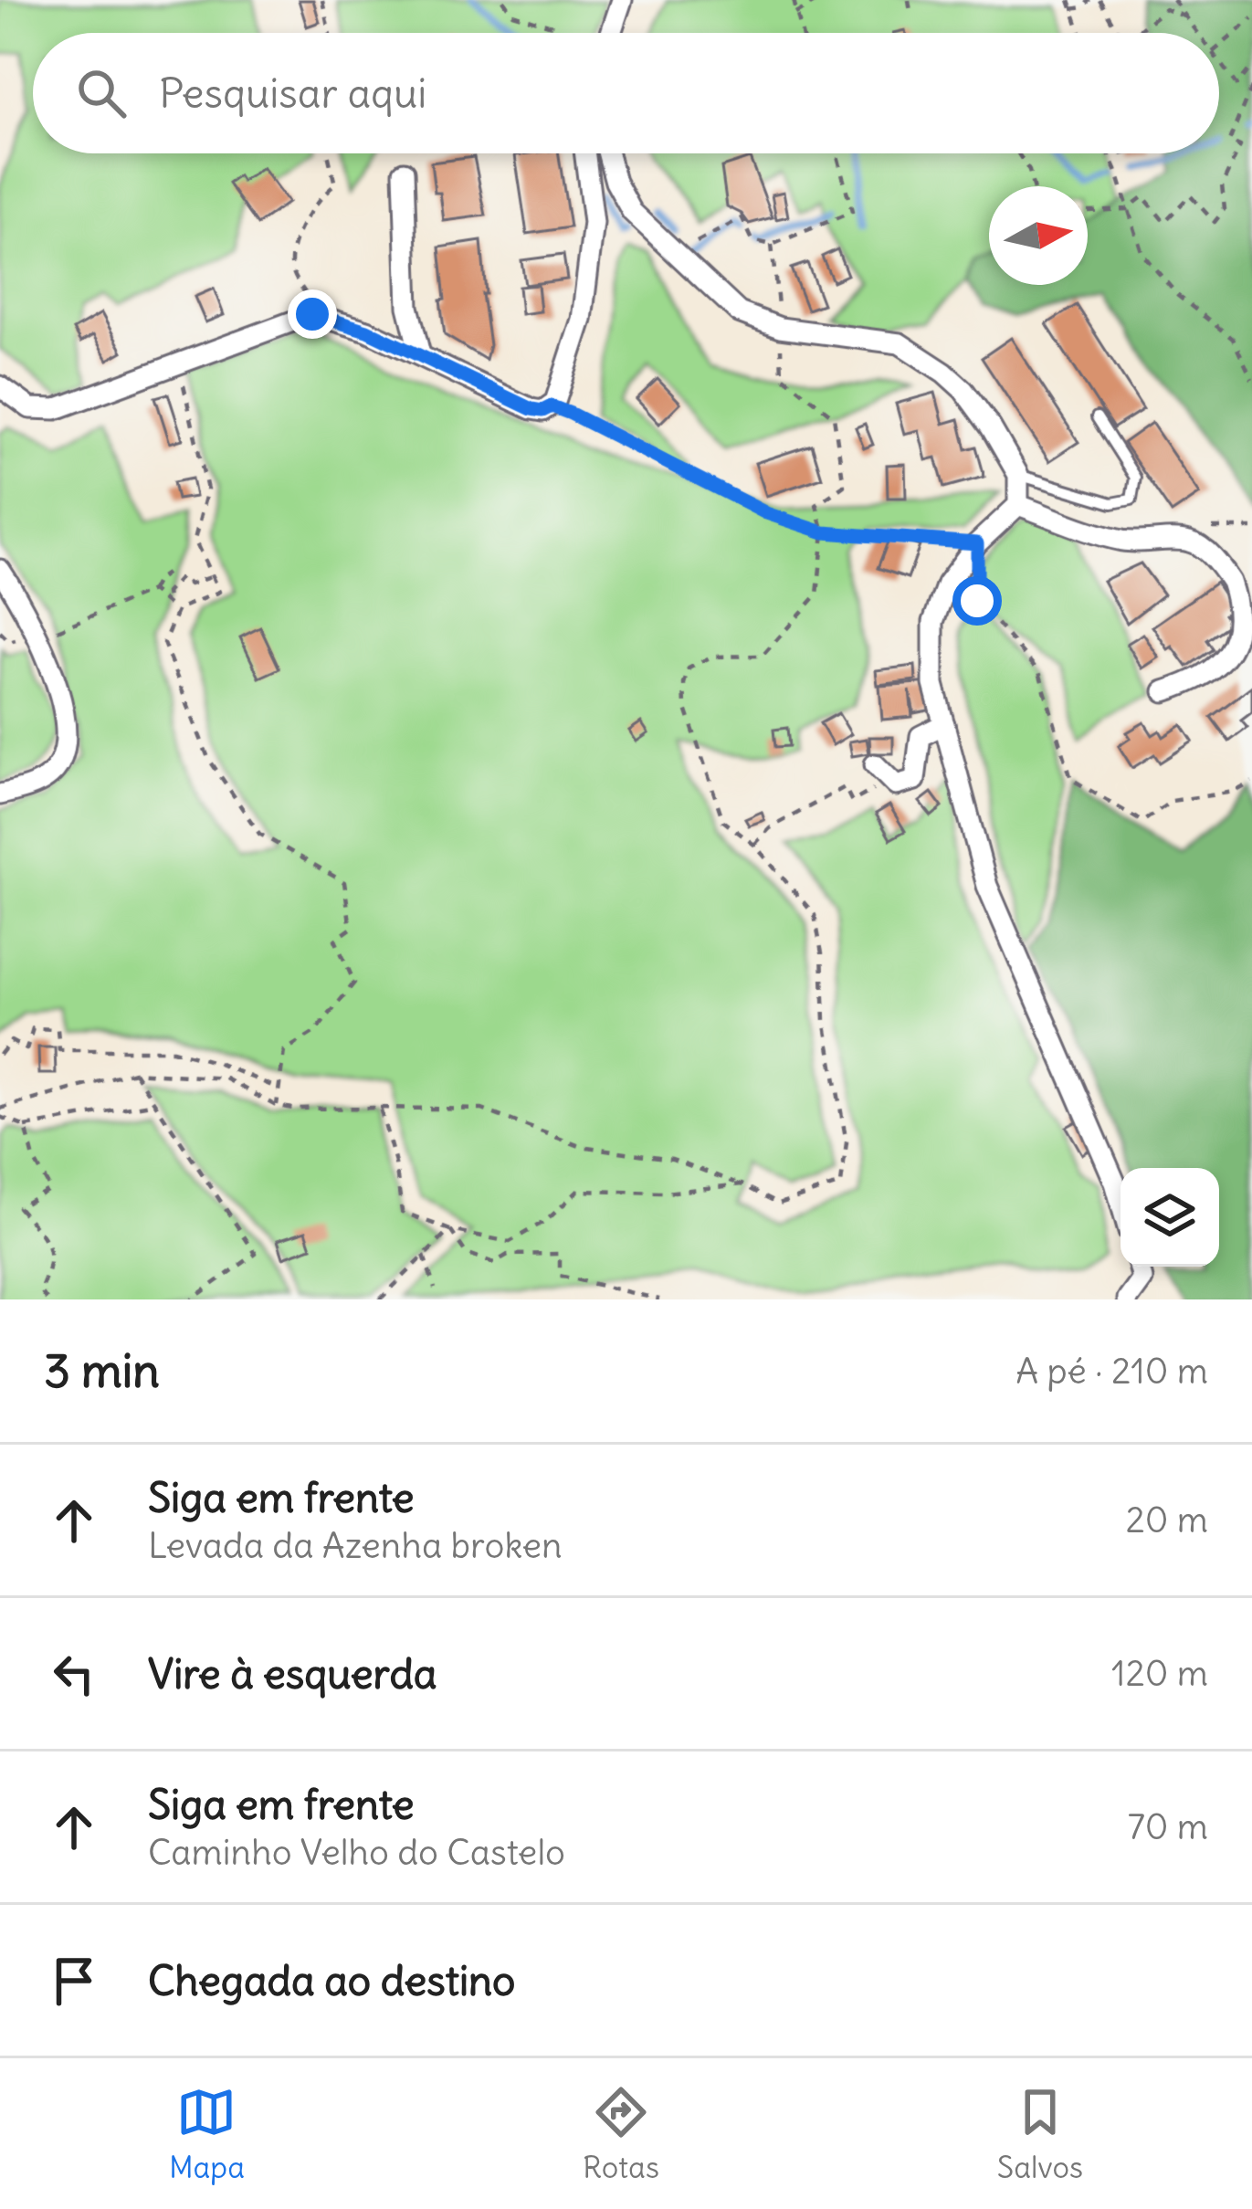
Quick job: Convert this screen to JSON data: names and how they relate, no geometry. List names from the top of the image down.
{
  "north": "right",
  "page": {
    "search": "Pesquisar aqui",
    "heading": ["3 min", "A pé · 210 m"],
    "list": [
      ["Siga em frente", "Levada da Azenha broken", "20 m"],
      ["Vire à esquerda", "120 m"],
      ["Siga em frente", "Caminho Velho do Castelo", "70 m"],
      "Chegada ao destino"
    ],
    "nav": ["Mapa", "Rotas", "Salvos"]
  }
}
